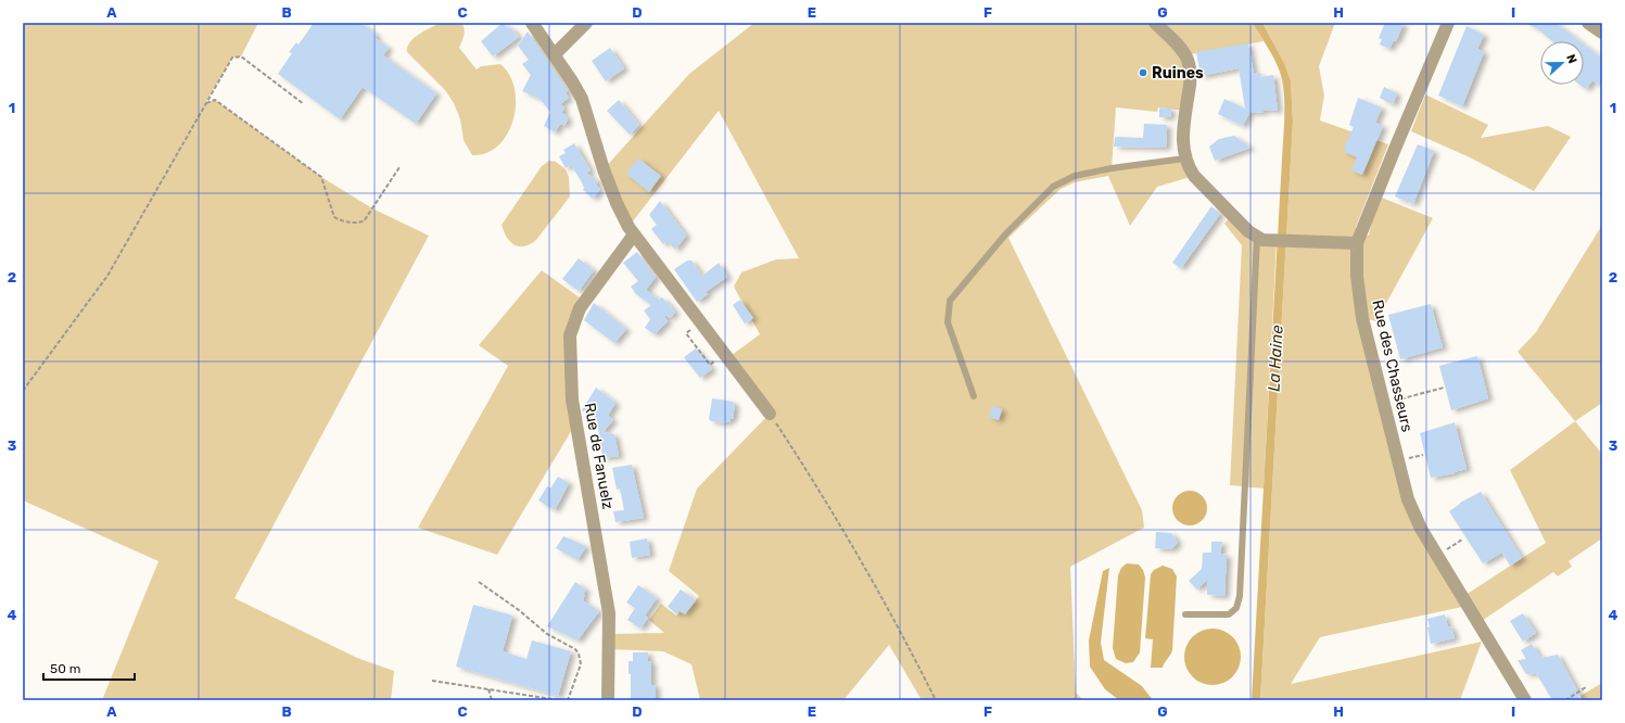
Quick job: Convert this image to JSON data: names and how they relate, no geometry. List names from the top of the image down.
{
  "streets": {
    "street": ["Rue des Chasseurs", "Rue de Fanuelz"]
  },
  "water": ["La Haine"],
  "places": ["Ruines"],
  "scale_bar": "50 m",
  "north": "right",
  "grid": {
    "columns": [
      "A",
      "B",
      "C",
      "D",
      "E",
      "F",
      "G",
      "H",
      "I"
    ],
    "rows": [
      "1",
      "2",
      "3",
      "4"
    ]
  }
}
